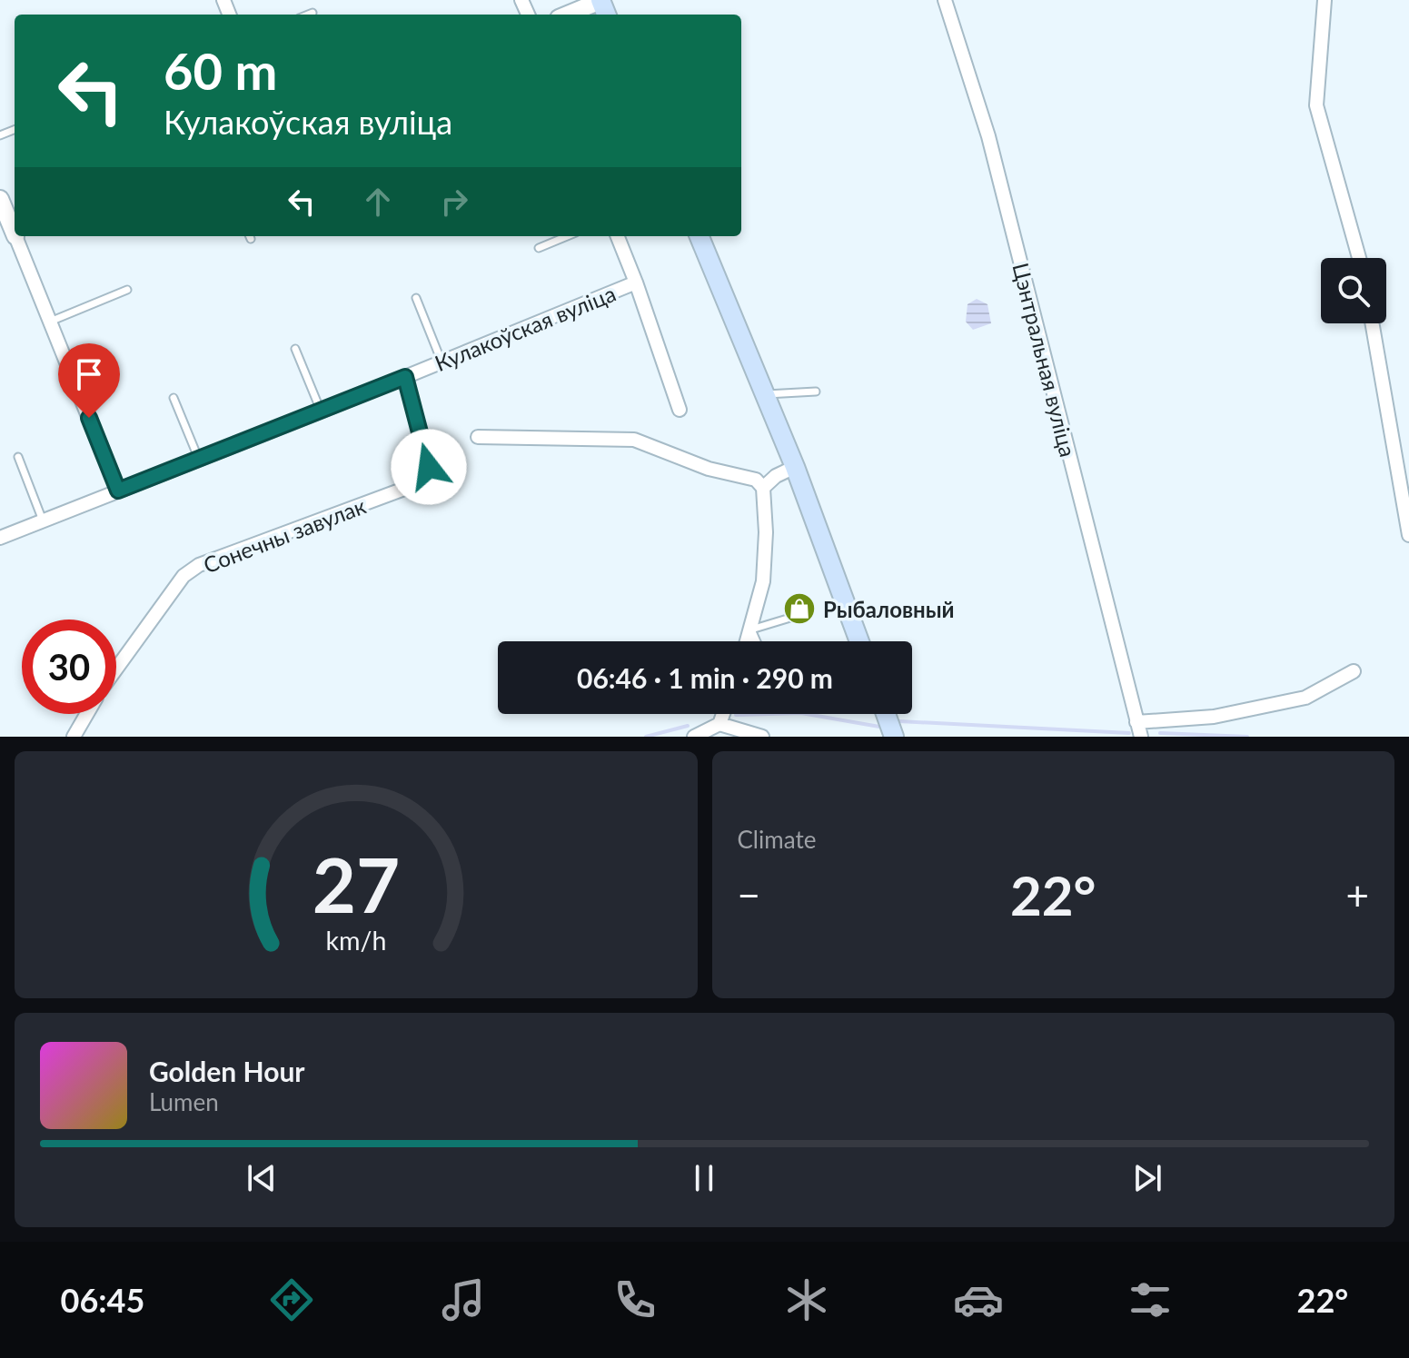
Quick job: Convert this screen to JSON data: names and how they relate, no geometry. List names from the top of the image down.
{
  "streets": {
    "street": ["Кулакоўская вуліца", "Цэнтральная вуліца", "Сонечны завулак"]
  },
  "crossings": [
    ["Кулакоўская вуліца", "Сонечны завулак"]
  ],
  "places": {
    "shop": ["Рыбаловный"]
  },
  "page": {
    "turn": ["60 m", "Кулакоўская вуліца"],
    "limit": "30",
    "trip": "06:46 · 1 min · 290 m",
    "tile": "Climate",
    "heat": ["−", "22°", "+"],
    "song": ["Golden Hour", "Lumen"],
    "tabs": ["06:45", "22°"],
    "gauge": ["27", "km/h"]
  }
}
